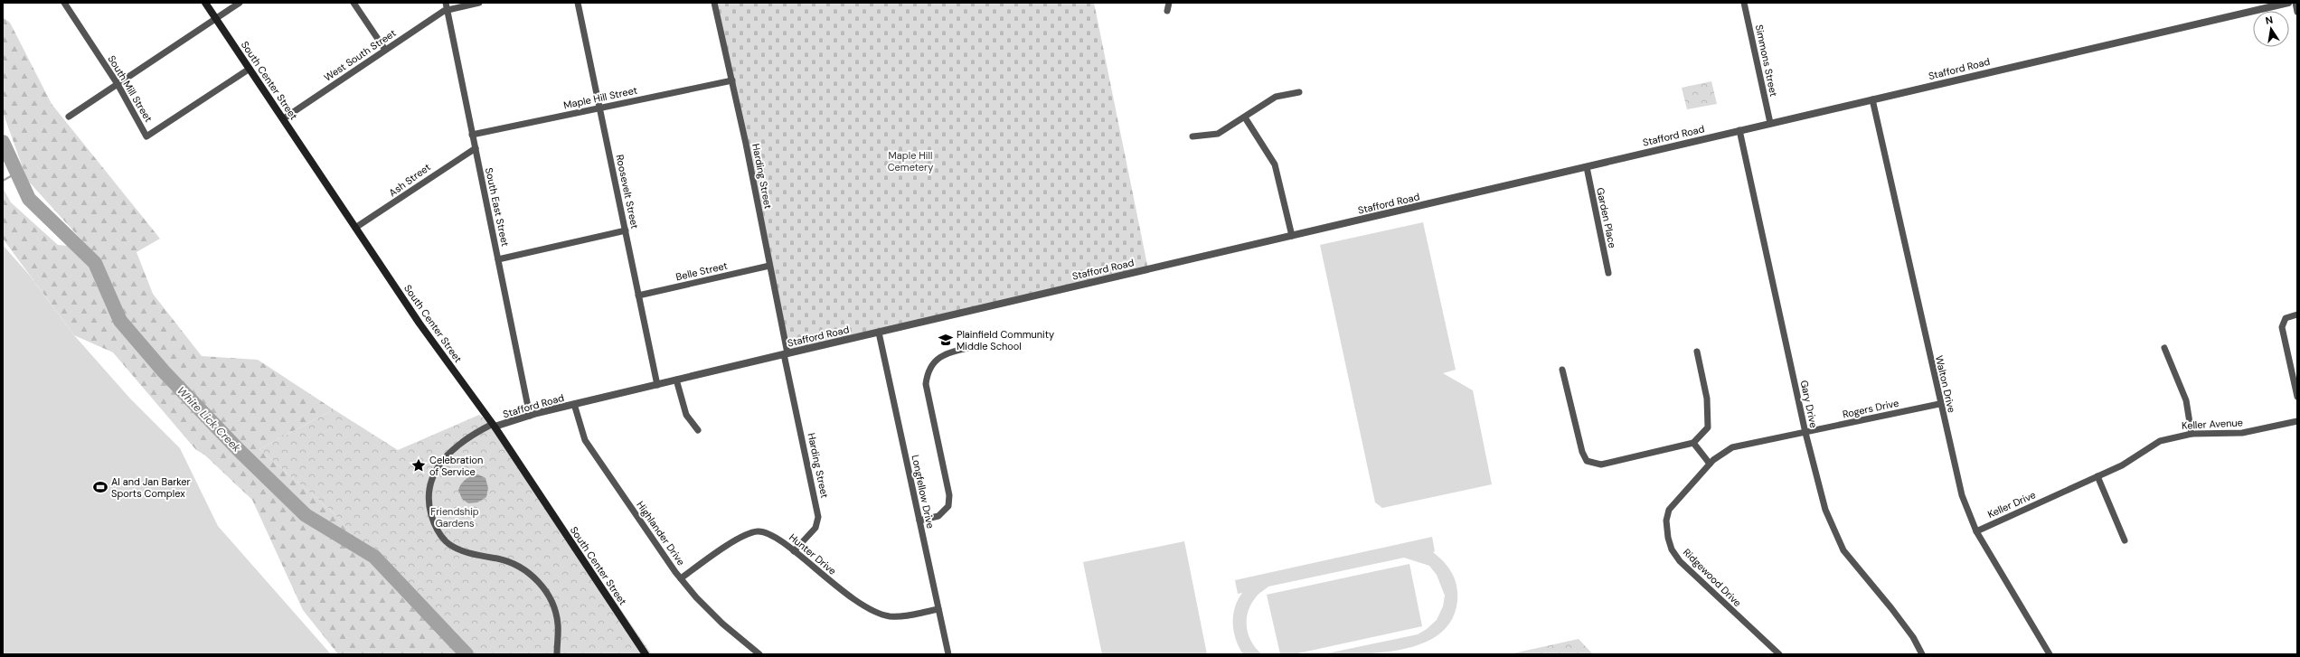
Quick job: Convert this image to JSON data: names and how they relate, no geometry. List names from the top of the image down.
{
  "streets": {
    "main road": ["South Center Street"],
    "street": [
      "West South Street",
      "Simmons Street",
      "Stafford Road",
      "South Mill Street",
      "Maple Hill Street",
      "Harding Street",
      "Ash Street",
      "Roosevelt Street",
      "South East Street",
      "Garden Place",
      "Belle Street",
      "Walton Drive",
      "Gary Drive",
      "Rogers Drive",
      "Keller Avenue",
      "Longfellow Drive",
      "Keller Drive",
      "Highlander Drive",
      "Hunter Drive",
      "Ridgewood Drive"
    ]
  },
  "crossings": [
    ["West South Street", "South Center Street"],
    ["West South Street", "South East Street"],
    ["Simmons Street", "Stafford Road"],
    ["Stafford Road", "South Center Street"],
    ["Stafford Road", "Harding Street"],
    ["Stafford Road", "Roosevelt Street"],
    ["Stafford Road", "South East Street"],
    ["Stafford Road", "Garden Place"],
    ["Stafford Road", "Walton Drive"],
    ["Stafford Road", "Gary Drive"],
    ["Stafford Road", "Longfellow Drive"],
    ["Stafford Road", "Highlander Drive"],
    ["South Center Street", "South Mill Street"],
    ["South Center Street", "Ash Street"],
    ["Maple Hill Street", "Harding Street"],
    ["Maple Hill Street", "Roosevelt Street"],
    ["Maple Hill Street", "South East Street"],
    ["Harding Street", "Belle Street"],
    ["Harding Street", "Hunter Drive"],
    ["Ash Street", "South East Street"],
    ["Roosevelt Street", "Belle Street"],
    ["Walton Drive", "Rogers Drive"],
    ["Walton Drive", "Keller Drive"],
    ["Gary Drive", "Rogers Drive"],
    ["Gary Drive", "Ridgewood Drive"],
    ["Rogers Drive", "Ridgewood Drive"],
    ["Keller Avenue", "Keller Drive"],
    ["Longfellow Drive", "Hunter Drive"],
    ["Highlander Drive", "Hunter Drive"]
  ],
  "water": ["White Lick Creek"],
  "parks": ["Maple Hill Cemetery", "Friendship Gardens"],
  "places": {
    "school or university": ["Plainfield Community Middle School"],
    "place": ["Celebration of Service"],
    "sports": ["Al and Jan Barker Sports Complex"]
  },
  "north": "top"
}
